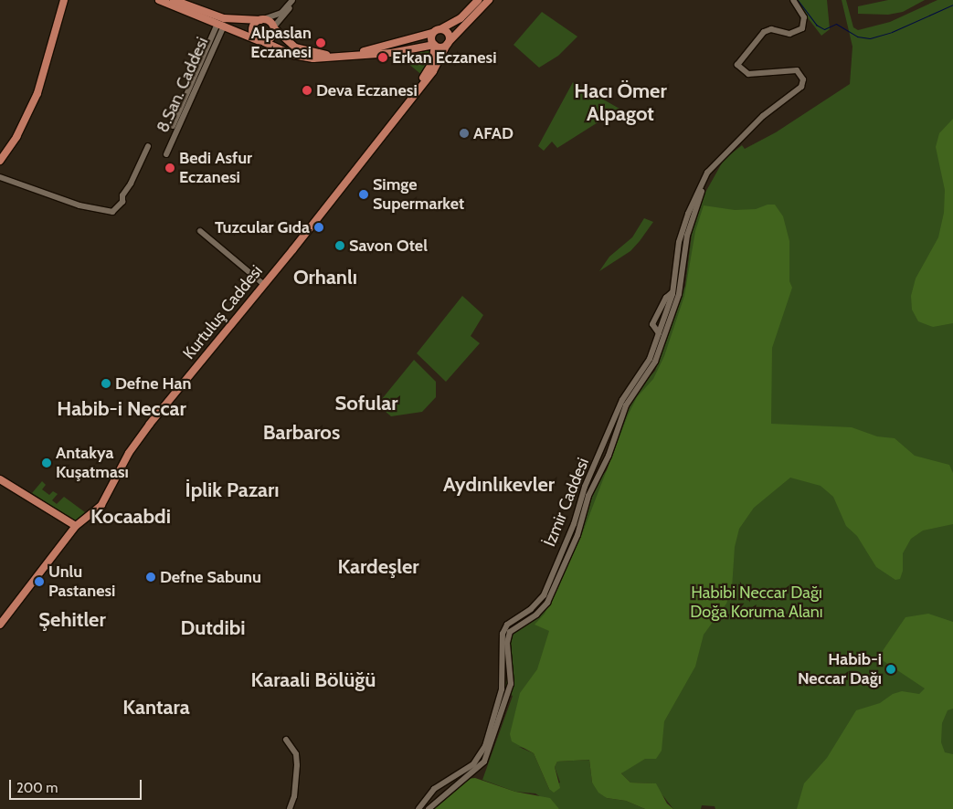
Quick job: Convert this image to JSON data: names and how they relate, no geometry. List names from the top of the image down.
{
  "streets": {
    "main road": ["Kurtuluş Caddesi"],
    "street": ["8.San. Caddesi", "İzmir Caddesi"]
  },
  "districts": [
    "Hacı Ömer Alpagot",
    "Orhanlı",
    "Sofular",
    "Habib-i Neccar",
    "Barbaros",
    "Aydınlıkevler",
    "İplik Pazarı",
    "Kocaabdi",
    "Kardeşler",
    "Şehitler",
    "Dutdibi",
    "Karaali Bölüğü",
    "Kantara"
  ],
  "parks": ["Habibi Neccar Dağı Doğa Koruma Alanı"],
  "places": [
    "Alpaslan Eczanesi",
    "Erkan Eczanesi",
    "Deva Eczanesi",
    "AFAD",
    "Bedi Asfur Eczanesi",
    "Simge Supermarket",
    "Tuzcular Gıda",
    "Savon Otel",
    "Defne Han",
    "Antakya Kuşatması",
    "Defne Sabunu",
    "Unlu Pastanesi",
    "Habib-i Neccar Dağı"
  ],
  "scale_bar": "200 m"
}
